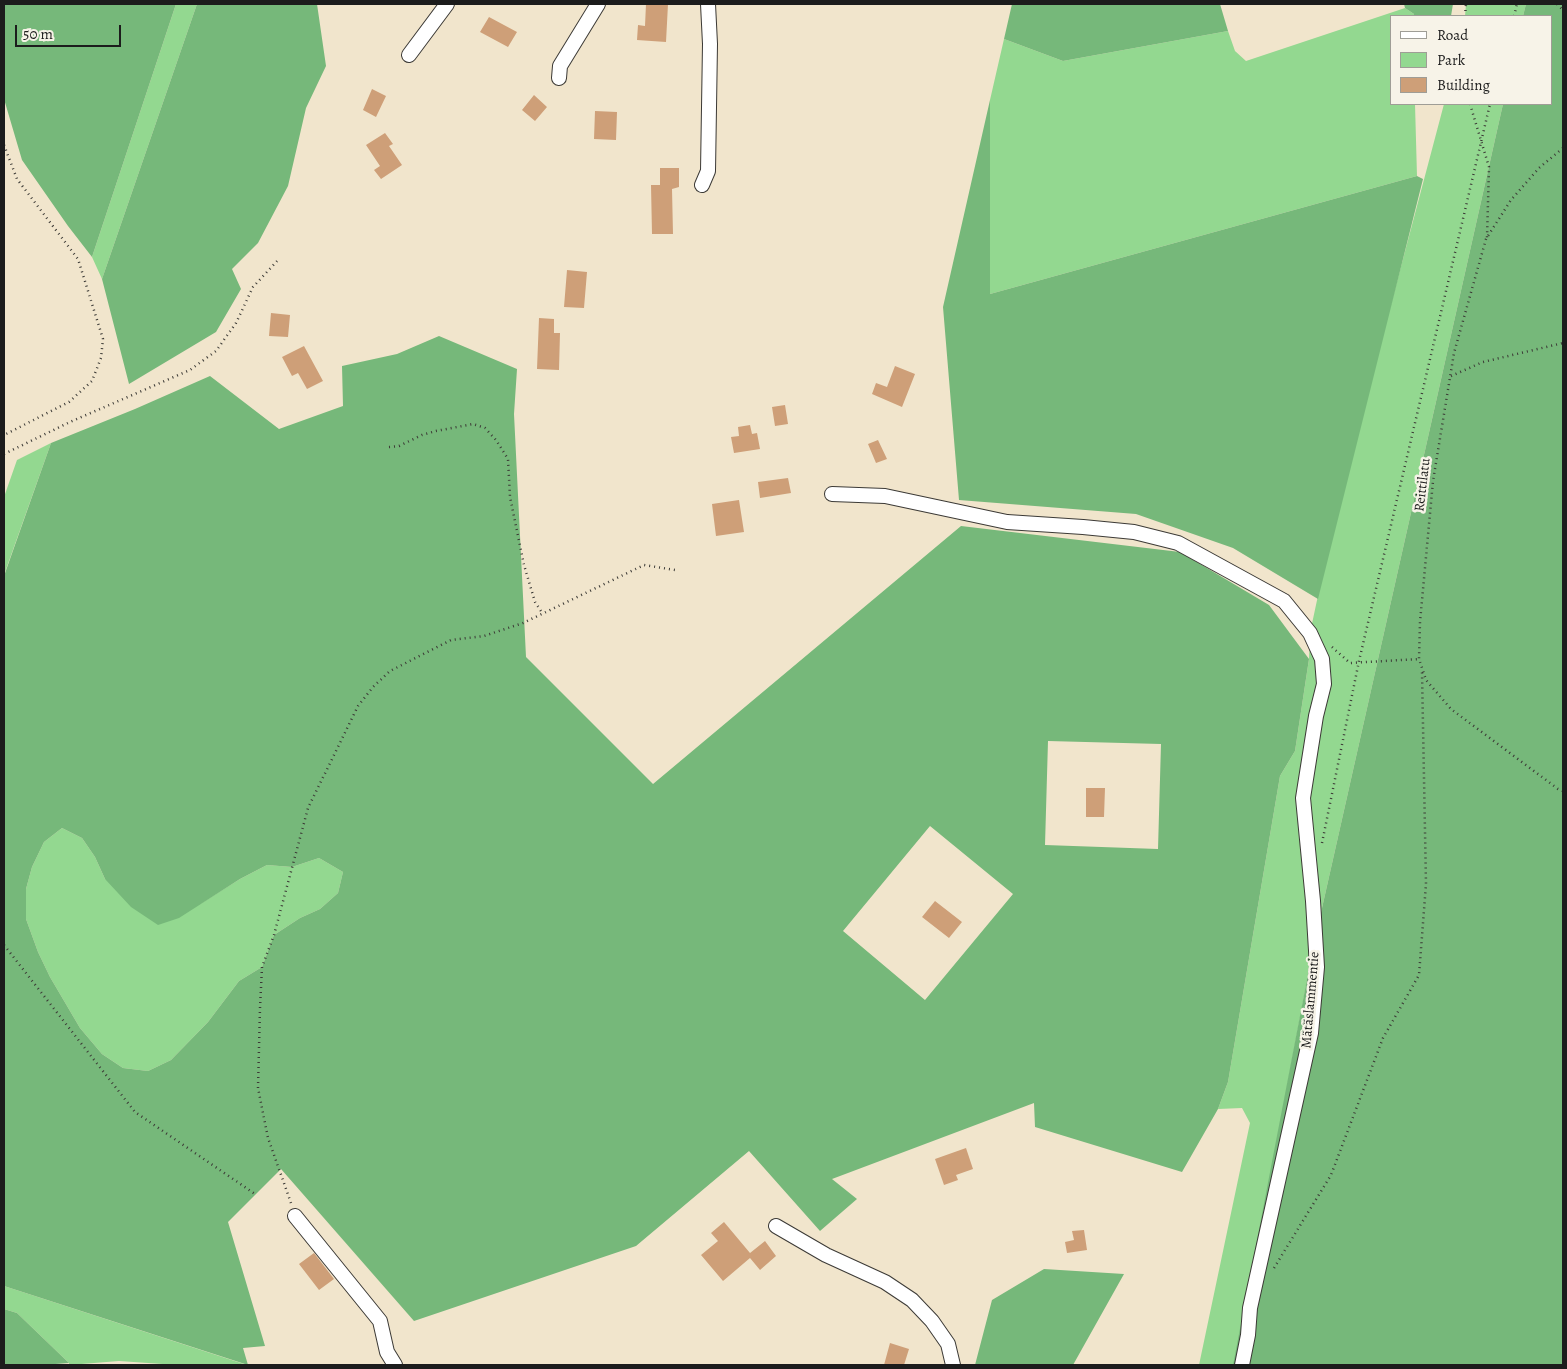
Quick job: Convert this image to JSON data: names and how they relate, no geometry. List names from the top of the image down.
{
  "streets": {
    "street": ["Mätäslammentie"],
    "path": ["Reittilatu"]
  },
  "legend": ["Road", "Park", "Building"],
  "scale_bar": "50 m"
}
